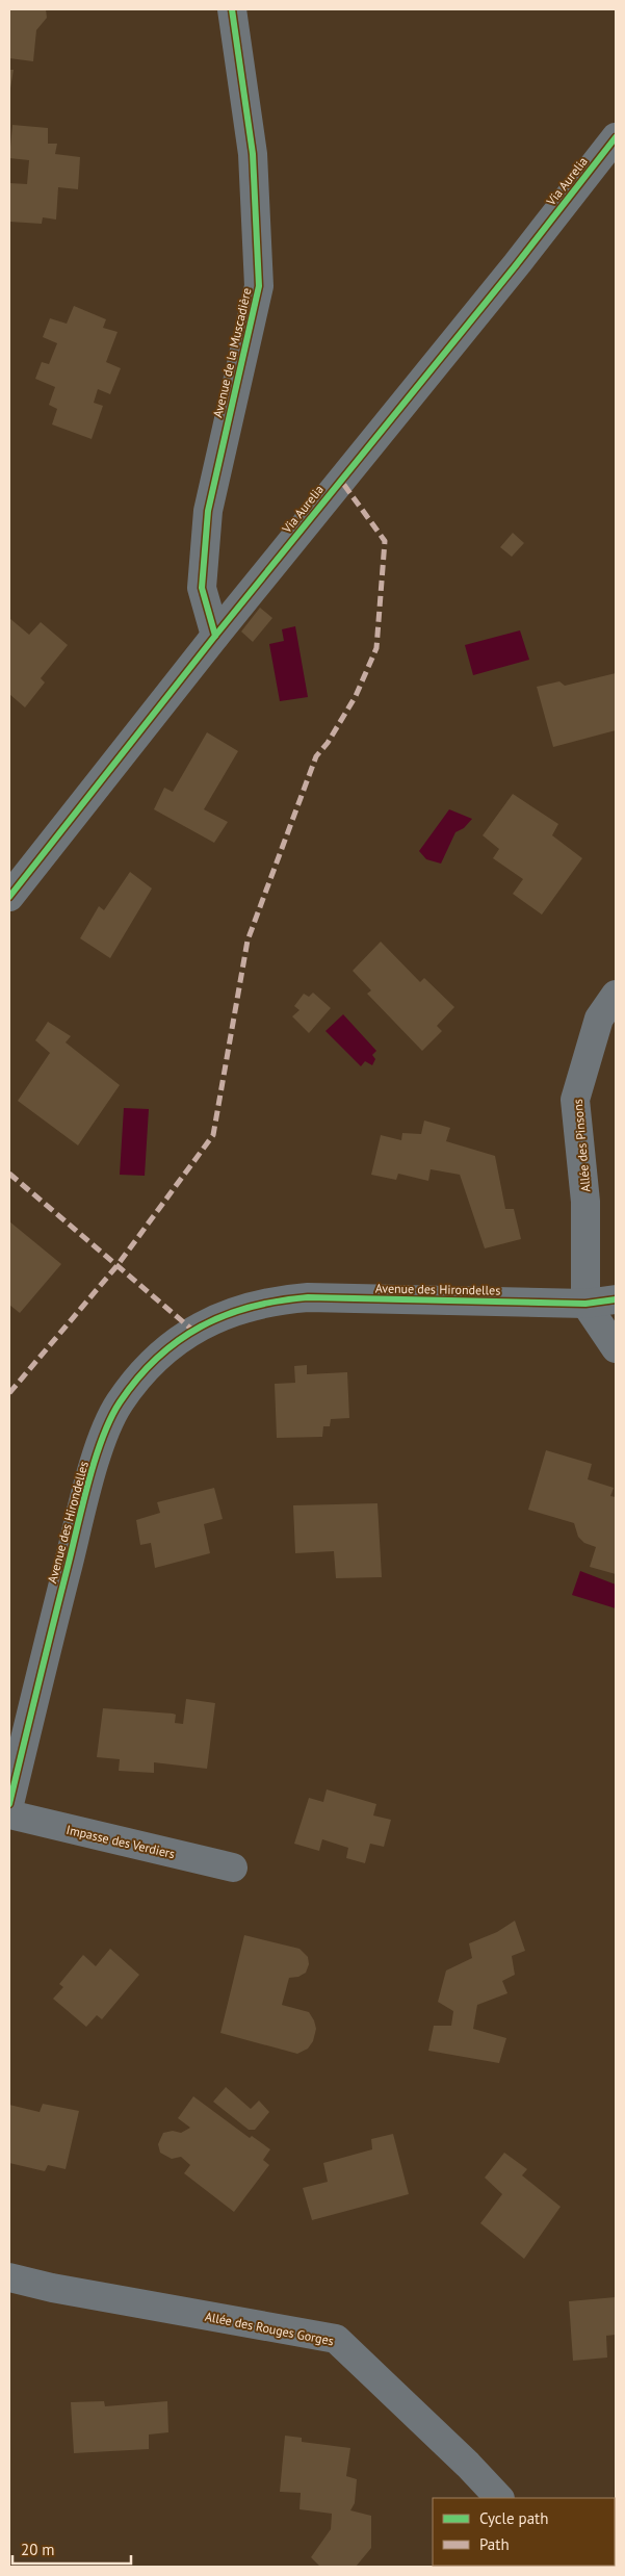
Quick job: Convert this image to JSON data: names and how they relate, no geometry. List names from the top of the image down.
{
  "streets": {
    "street": [
      "Via Aurelia",
      "Avenue de la Muscadière",
      "Allée des Pinsons",
      "Avenue des Hirondelles",
      "Impasse des Verdiers",
      "Allée des Rouges Gorges"
    ]
  },
  "crossings": [
    ["Via Aurelia", "Avenue de la Muscadière"],
    ["Allée des Pinsons", "Avenue des Hirondelles"]
  ],
  "legend": ["Cycle path", "Path"],
  "scale_bar": "20 m"
}
